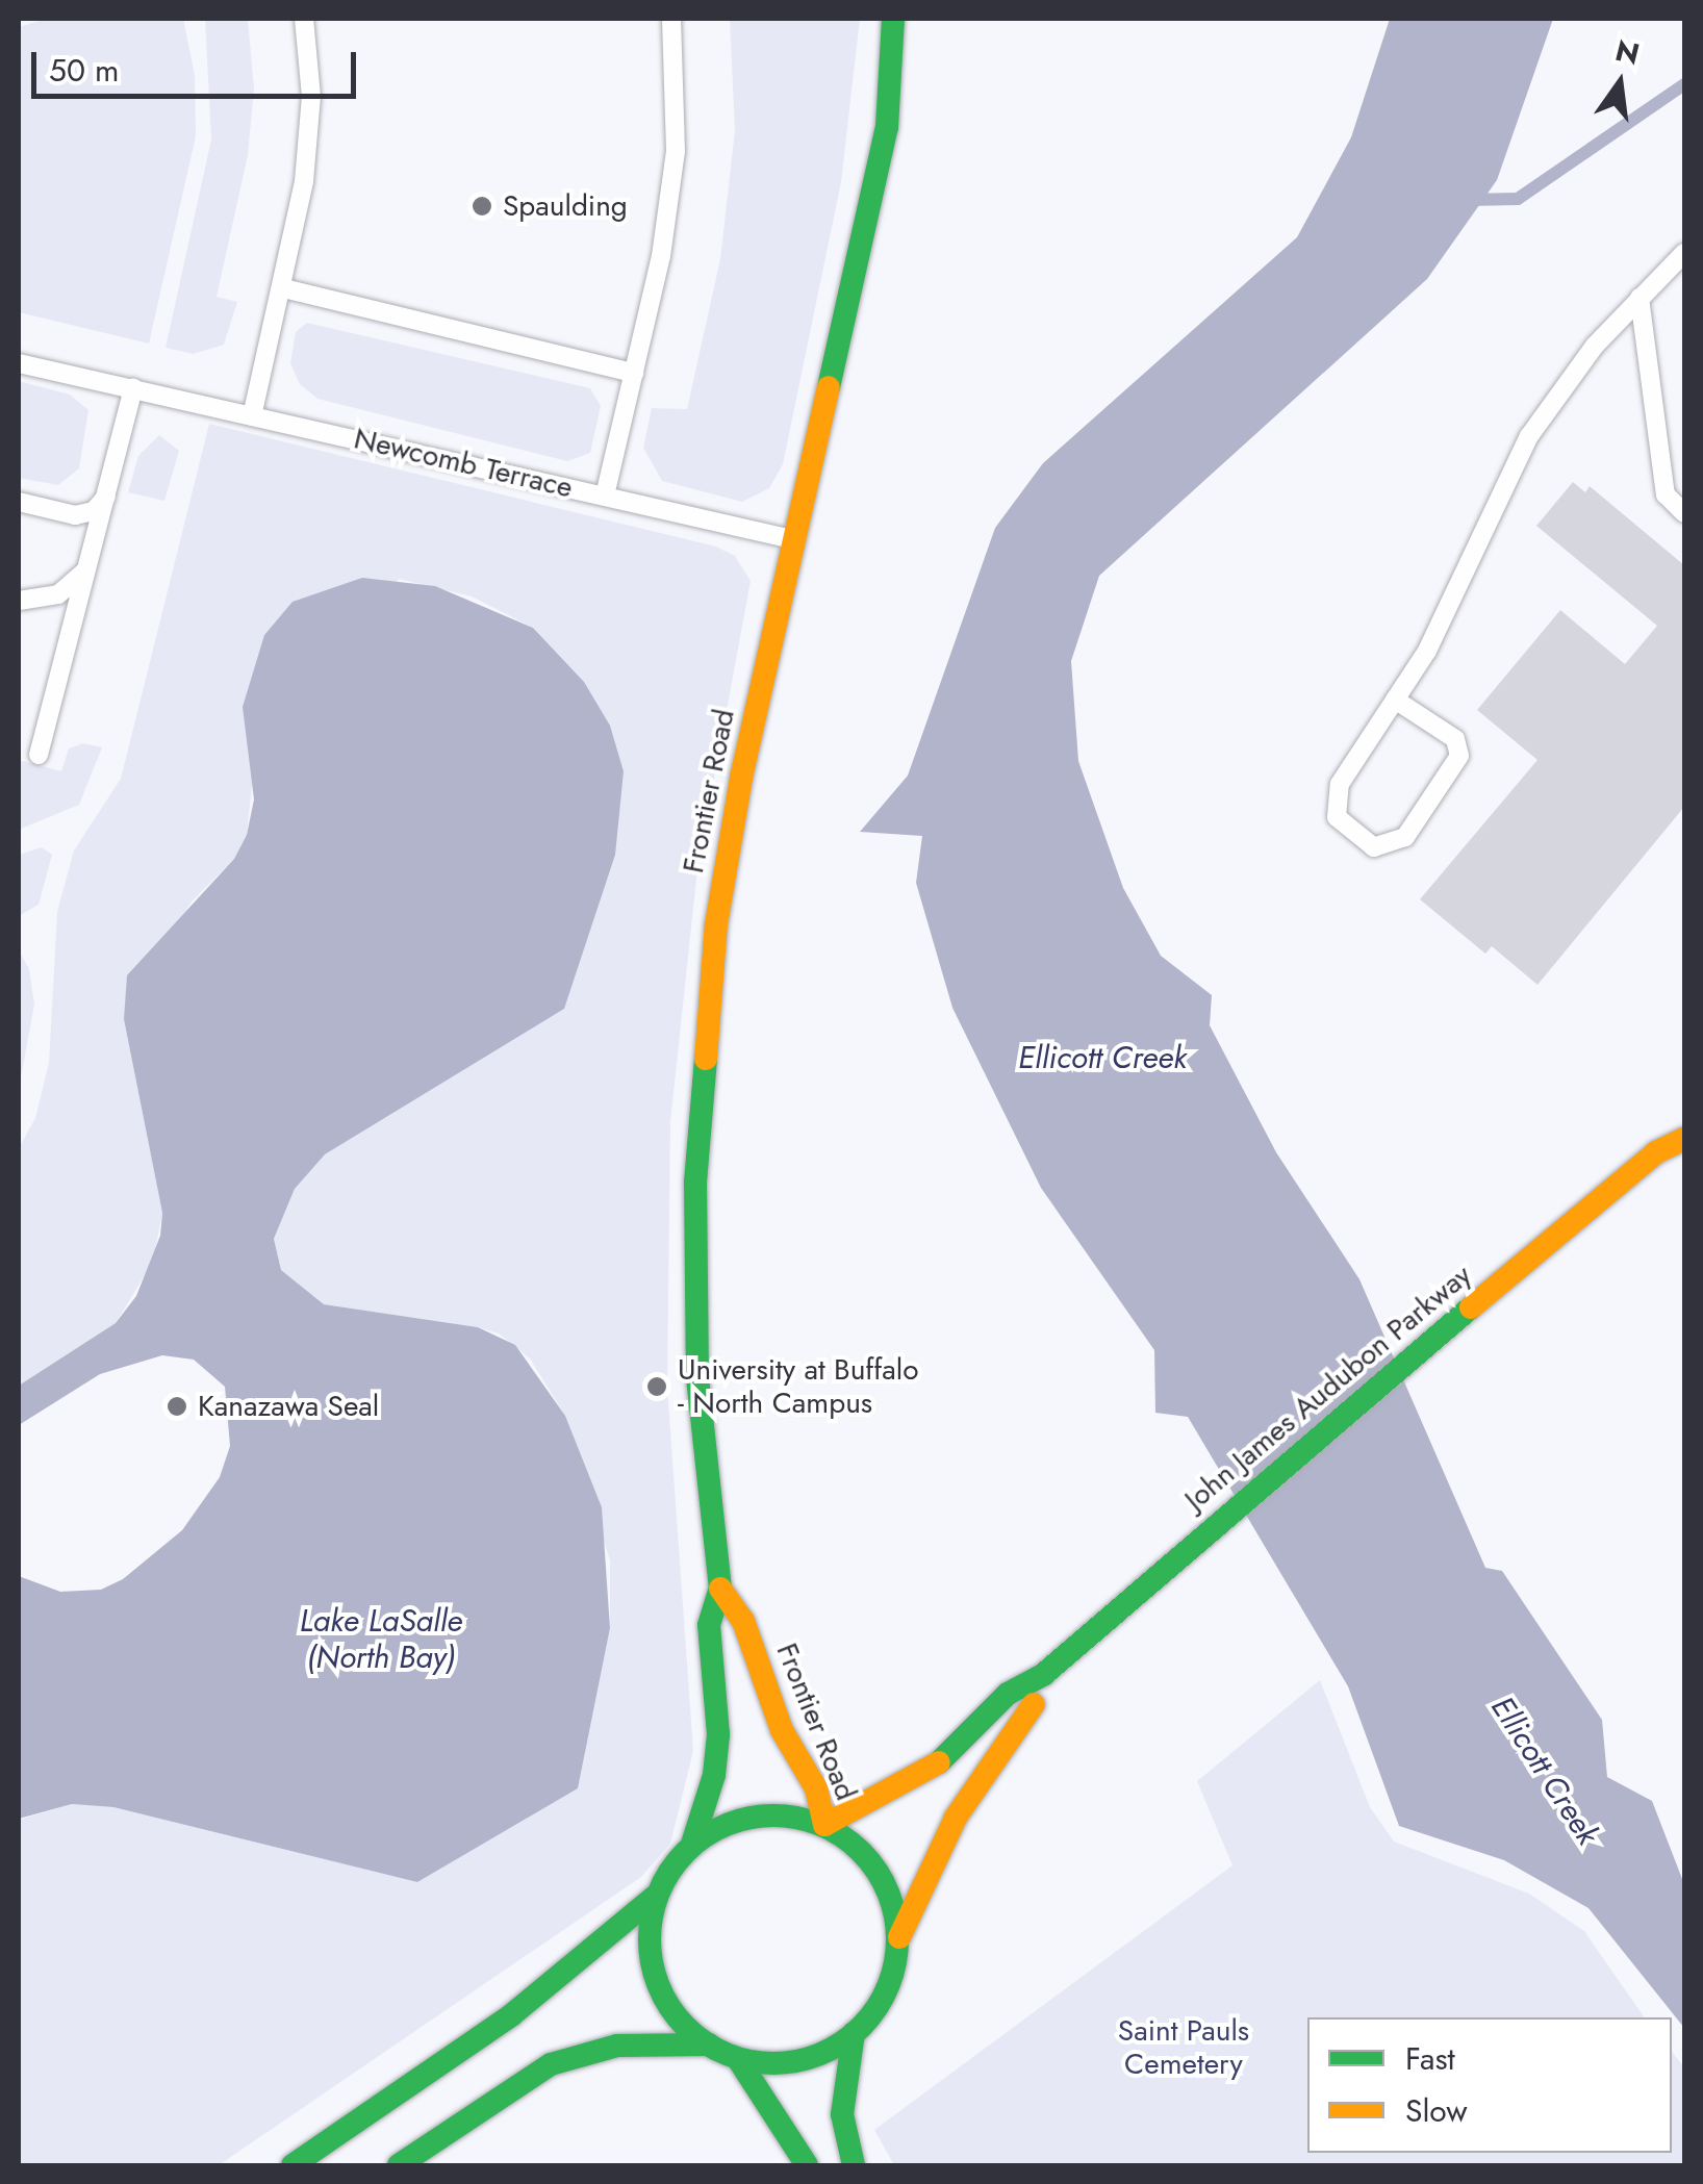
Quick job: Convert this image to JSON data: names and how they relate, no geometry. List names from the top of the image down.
{
  "streets": {
    "main road": ["Frontier Road", "John James Audubon Parkway"],
    "lane": ["Newcomb Terrace"]
  },
  "crossings": [
    ["Newcomb Terrace", "Frontier Road"],
    ["Frontier Road", "John James Audubon Parkway"]
  ],
  "water": ["Ellicott Creek", "Lake LaSalle (North Bay)"],
  "parks": ["Saint Pauls Cemetery"],
  "places": ["Spaulding", "University at Buffalo - North Campus", "Kanazawa Seal"],
  "legend": ["Fast", "Slow"],
  "scale_bar": "50 m",
  "north": "top"
}
